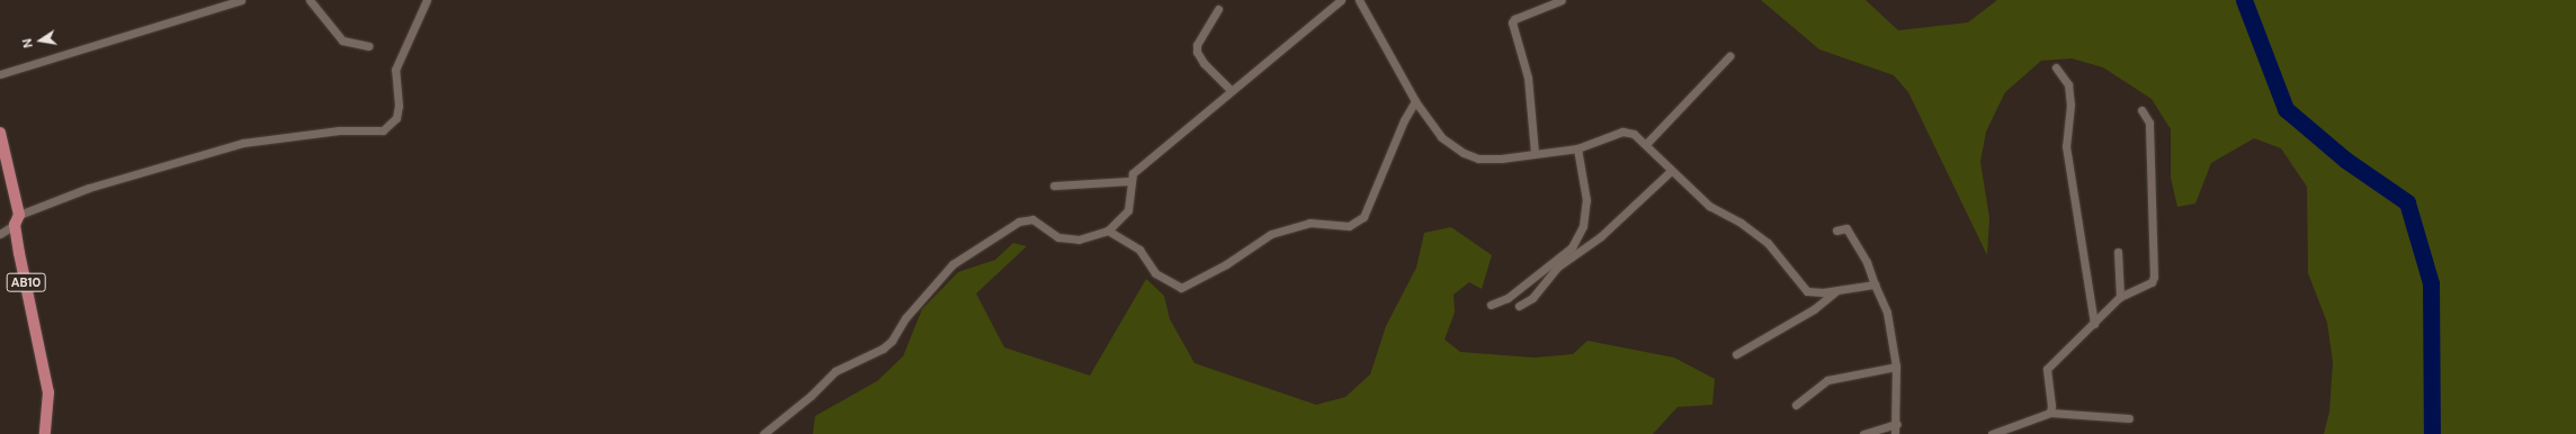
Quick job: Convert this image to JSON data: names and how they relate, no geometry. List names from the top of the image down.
{
  "streets": {
    "main road": ["AB10"]
  },
  "north": "left"
}
